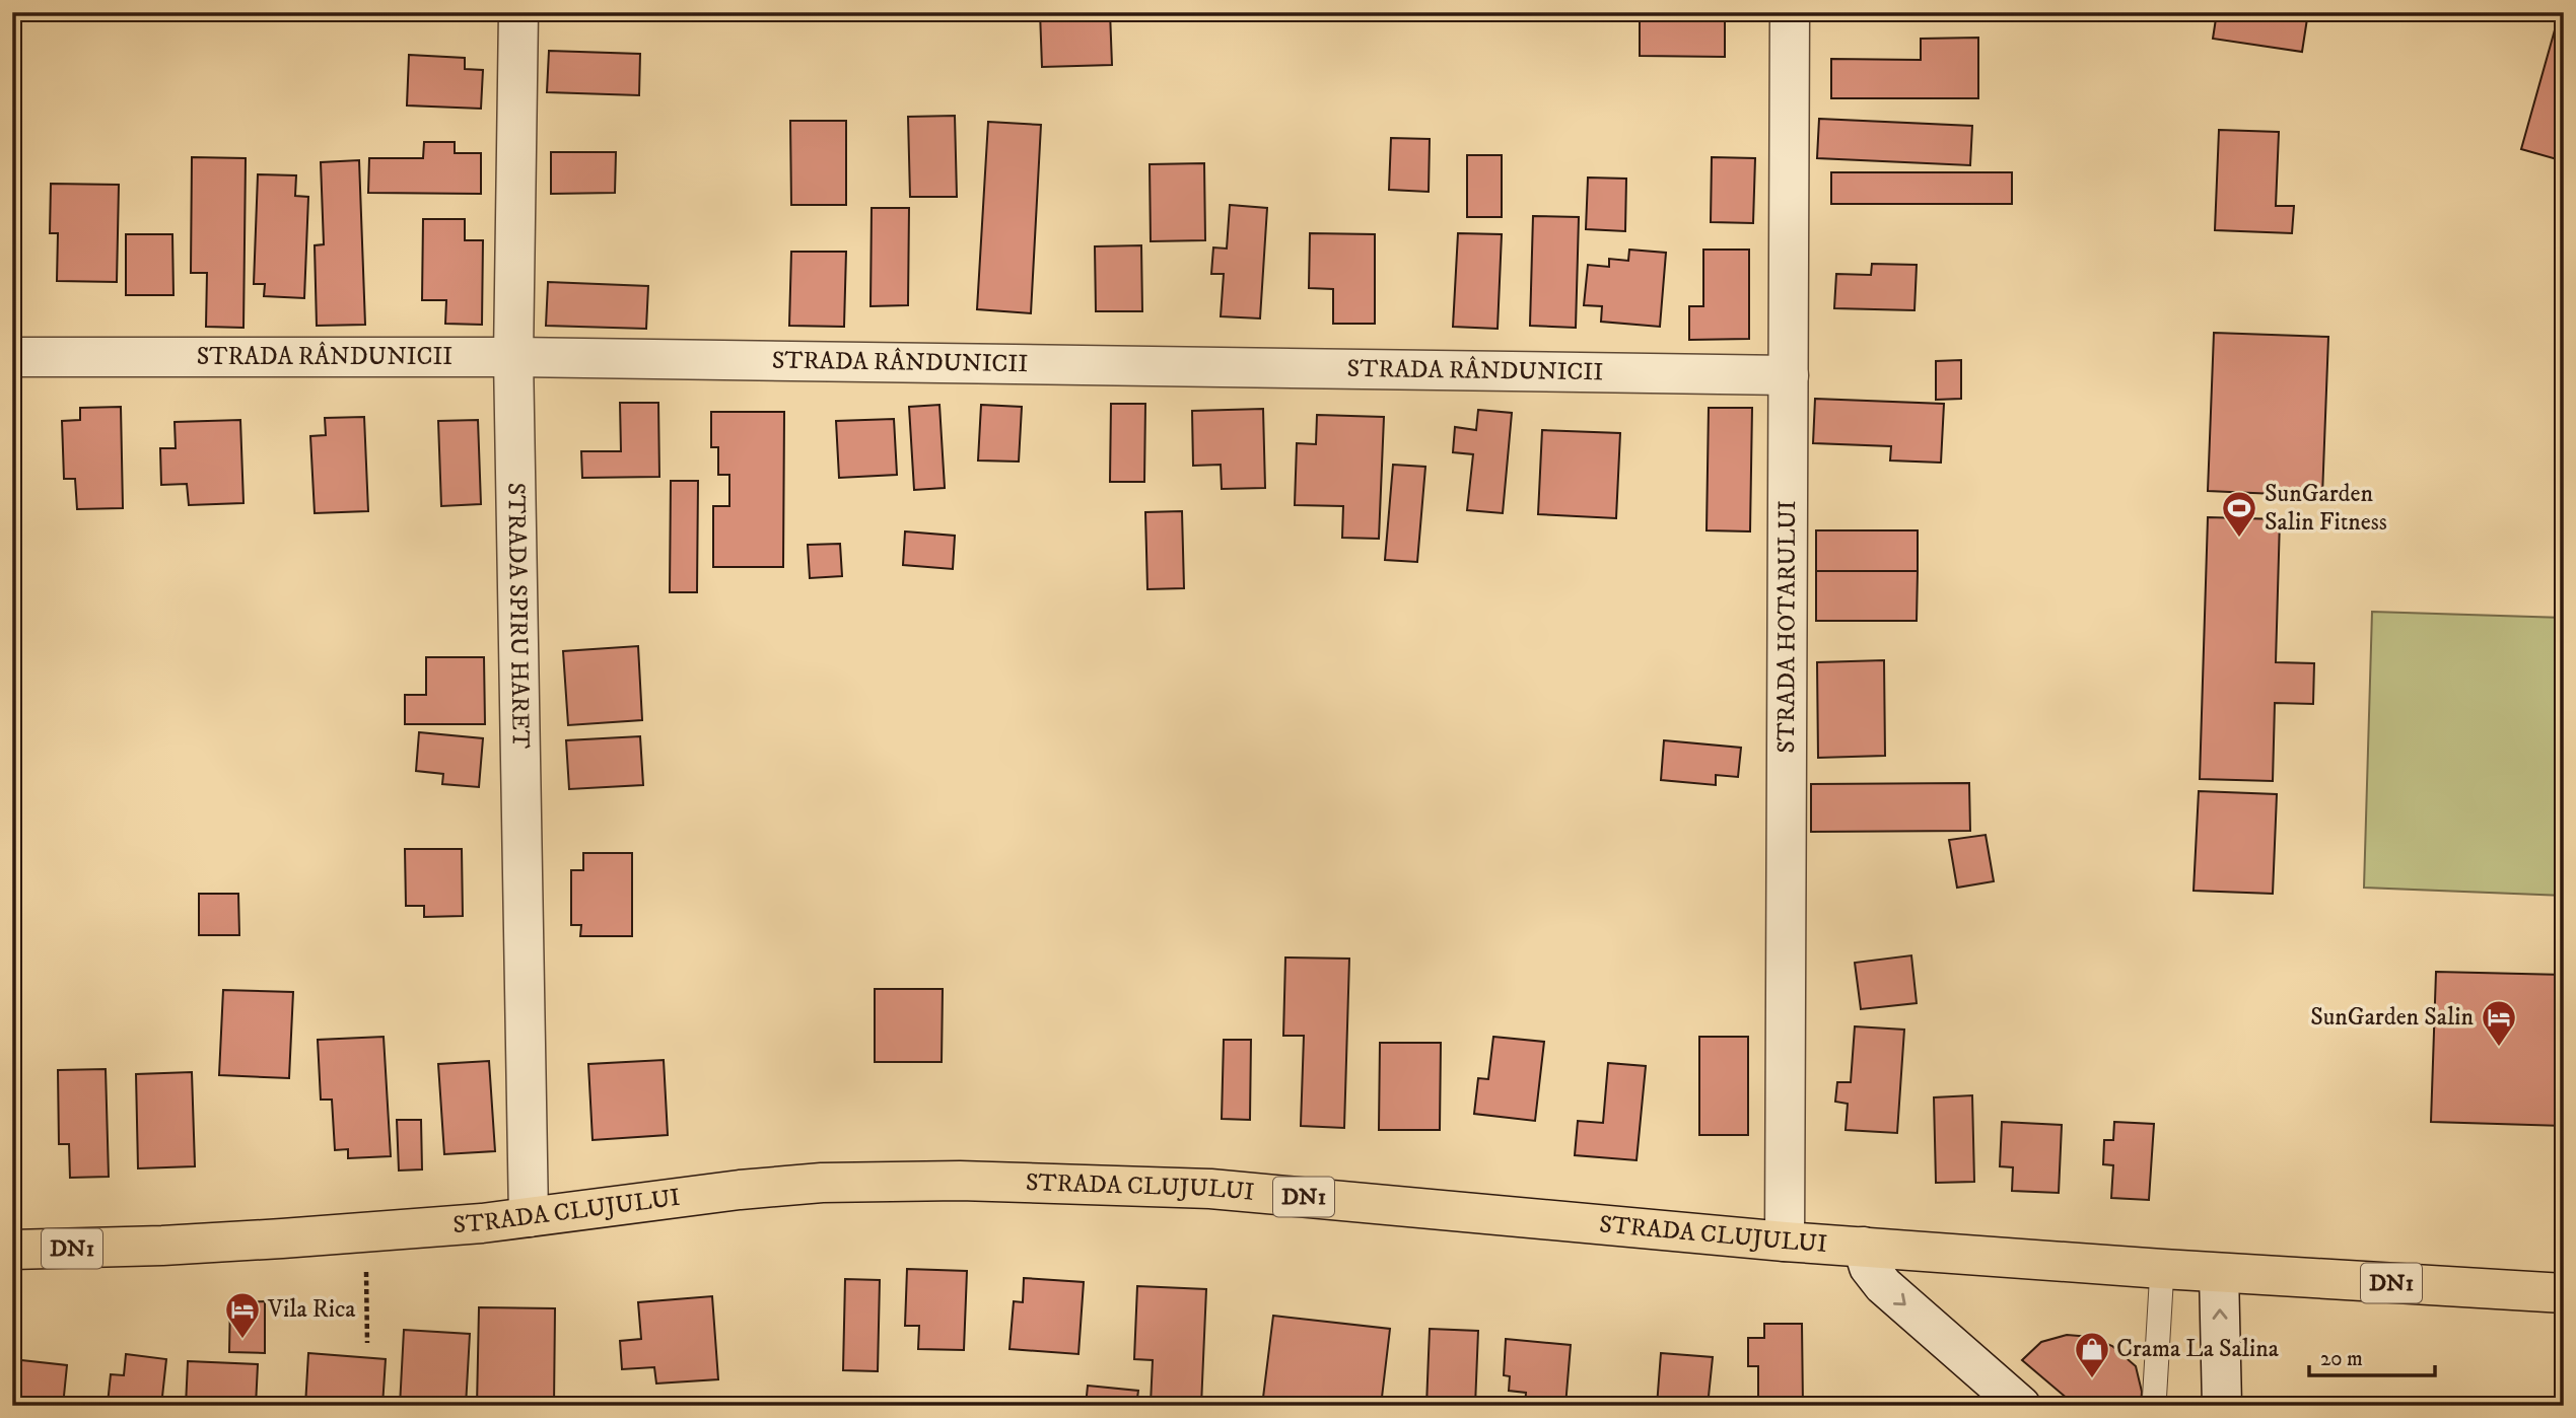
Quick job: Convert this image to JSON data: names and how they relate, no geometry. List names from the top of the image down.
{
  "streets": {
    "main road": ["STRADA CLUJULUI", "DN1"],
    "street": ["STRADA RÂNDUNICII", "STRADA SPIRU HARET", "STRADA HOTARULUI"]
  },
  "crossings": [
    ["STRADA RÂNDUNICII", "STRADA SPIRU HARET"],
    ["STRADA RÂNDUNICII", "STRADA HOTARULUI"],
    ["STRADA SPIRU HARET", "STRADA CLUJULUI"],
    ["STRADA HOTARULUI", "STRADA CLUJULUI"]
  ],
  "places": {
    "sports": ["SunGarden Salin Fitness"],
    "hotel": ["SunGarden Salin", "Vila Rica"],
    "shop": ["Crama La Salina"]
  },
  "scale_bar": "20 m"
}
